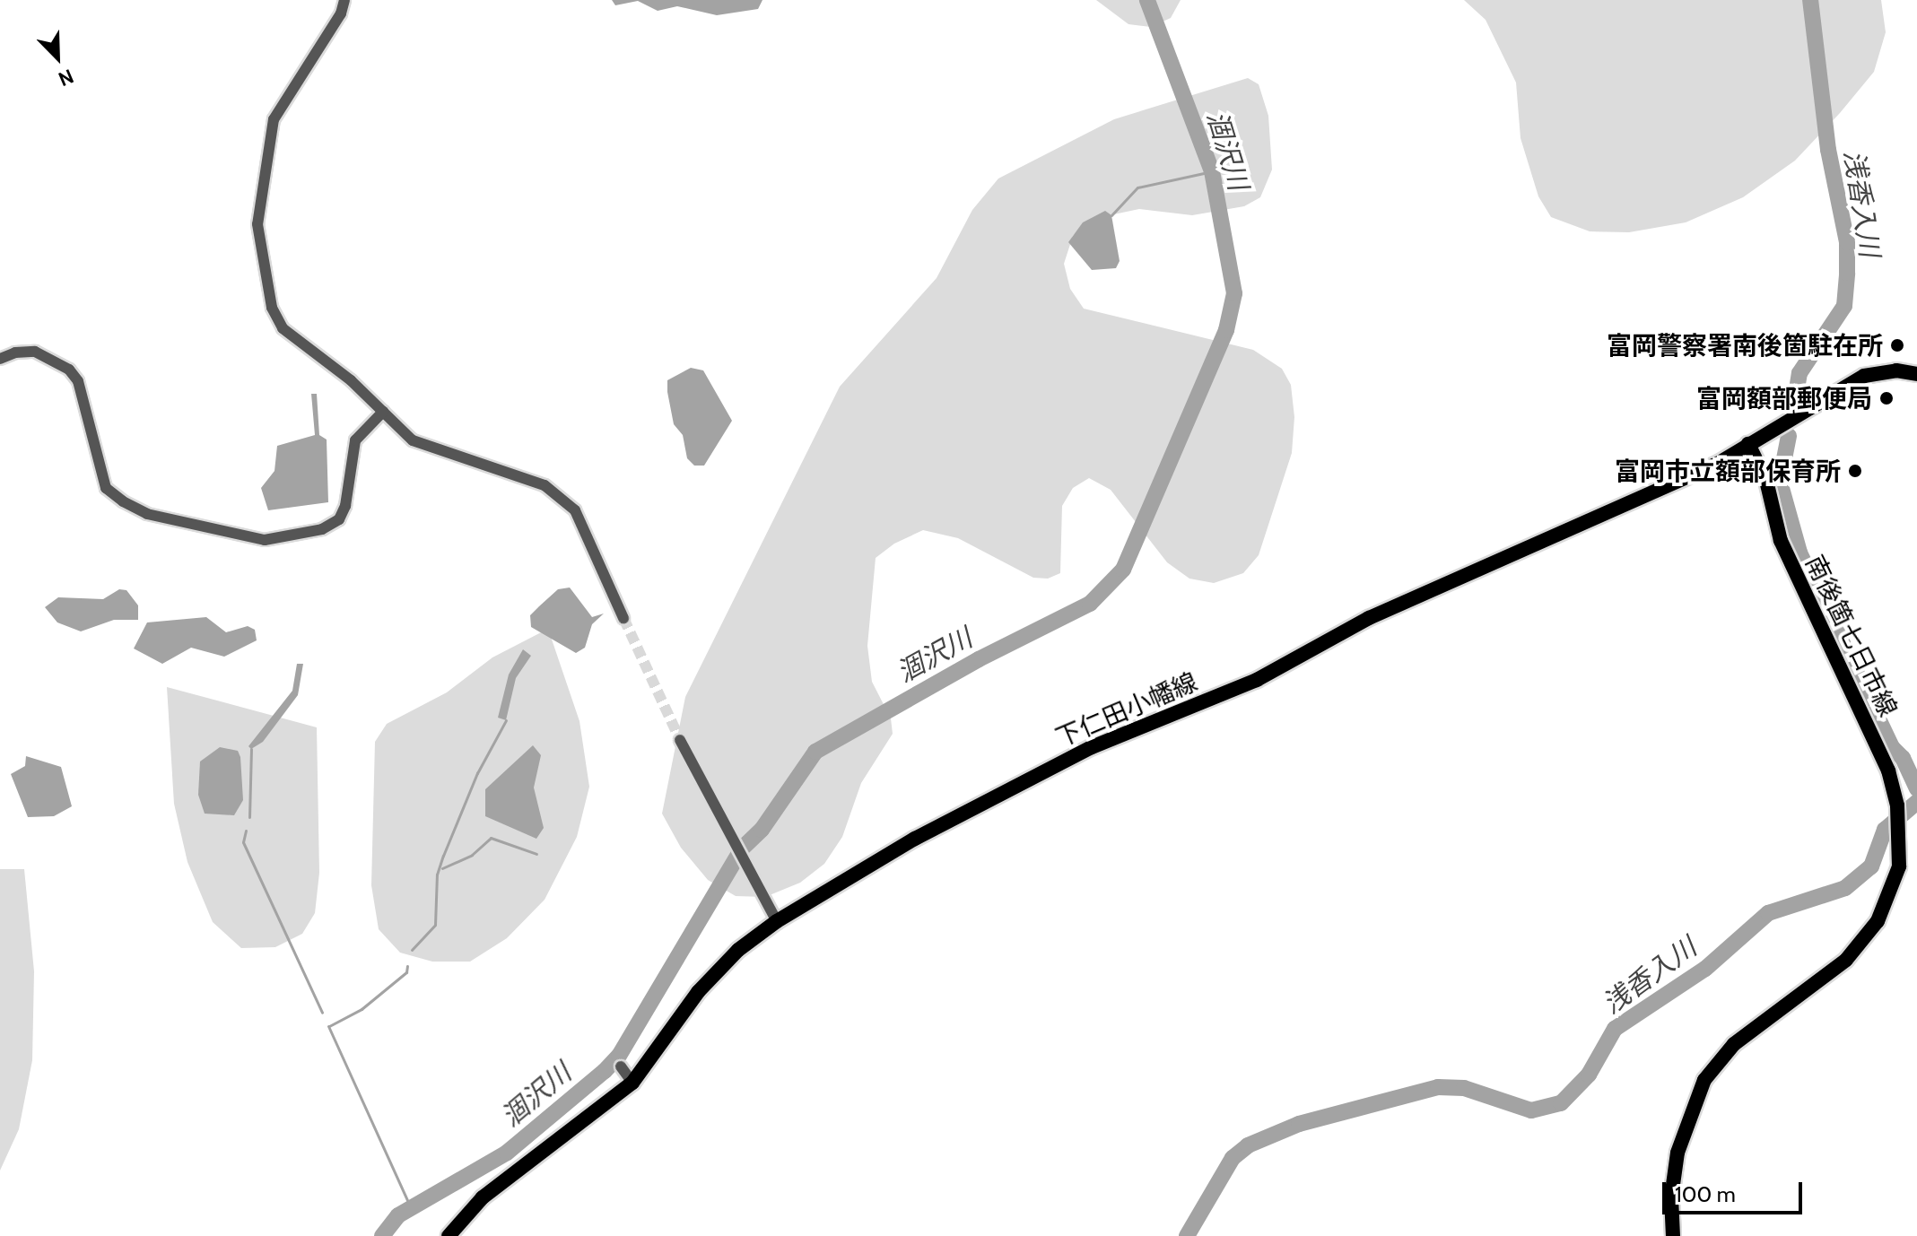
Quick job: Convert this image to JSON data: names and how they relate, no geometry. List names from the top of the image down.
{
  "streets": {
    "main road": ["南後箇七日市線", "下仁田小幡線"]
  },
  "crossings": [
    ["南後箇七日市線", "下仁田小幡線"]
  ],
  "water": ["涸沢川", "浅香入川"],
  "places": ["富岡警察署南後箇駐在所", "富岡額部郵便局", "富岡市立額部保育所"],
  "scale_bar": "100 m",
  "north": "bottom right"
}
